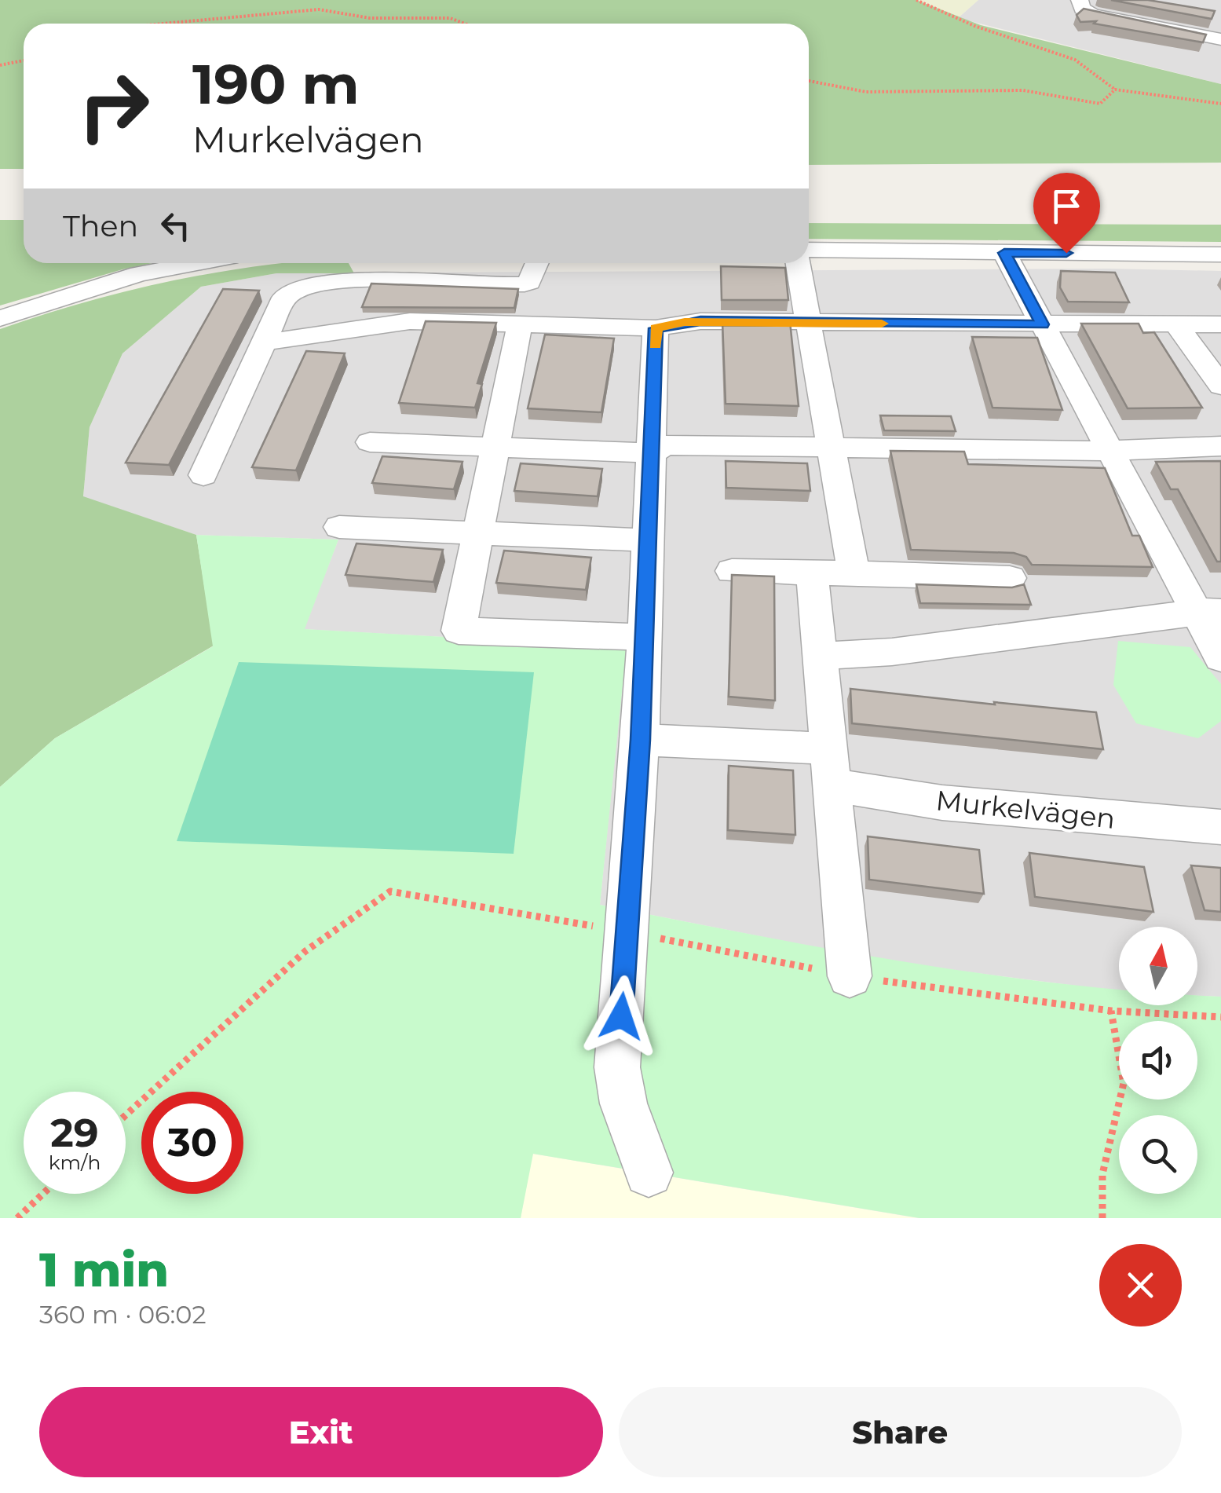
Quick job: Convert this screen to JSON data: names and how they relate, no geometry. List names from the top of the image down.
{
  "streets": {
    "street": ["Murkelvägen"]
  },
  "north": "top",
  "page": {
    "turn": ["190 m", "Murkelvägen"],
    "then": "Then",
    "speed": "29 km/h",
    "limit": "30",
    "heading": ["1 min", "360 m · 06:02"],
    "buttons": ["Exit", "Share"]
  }
}
